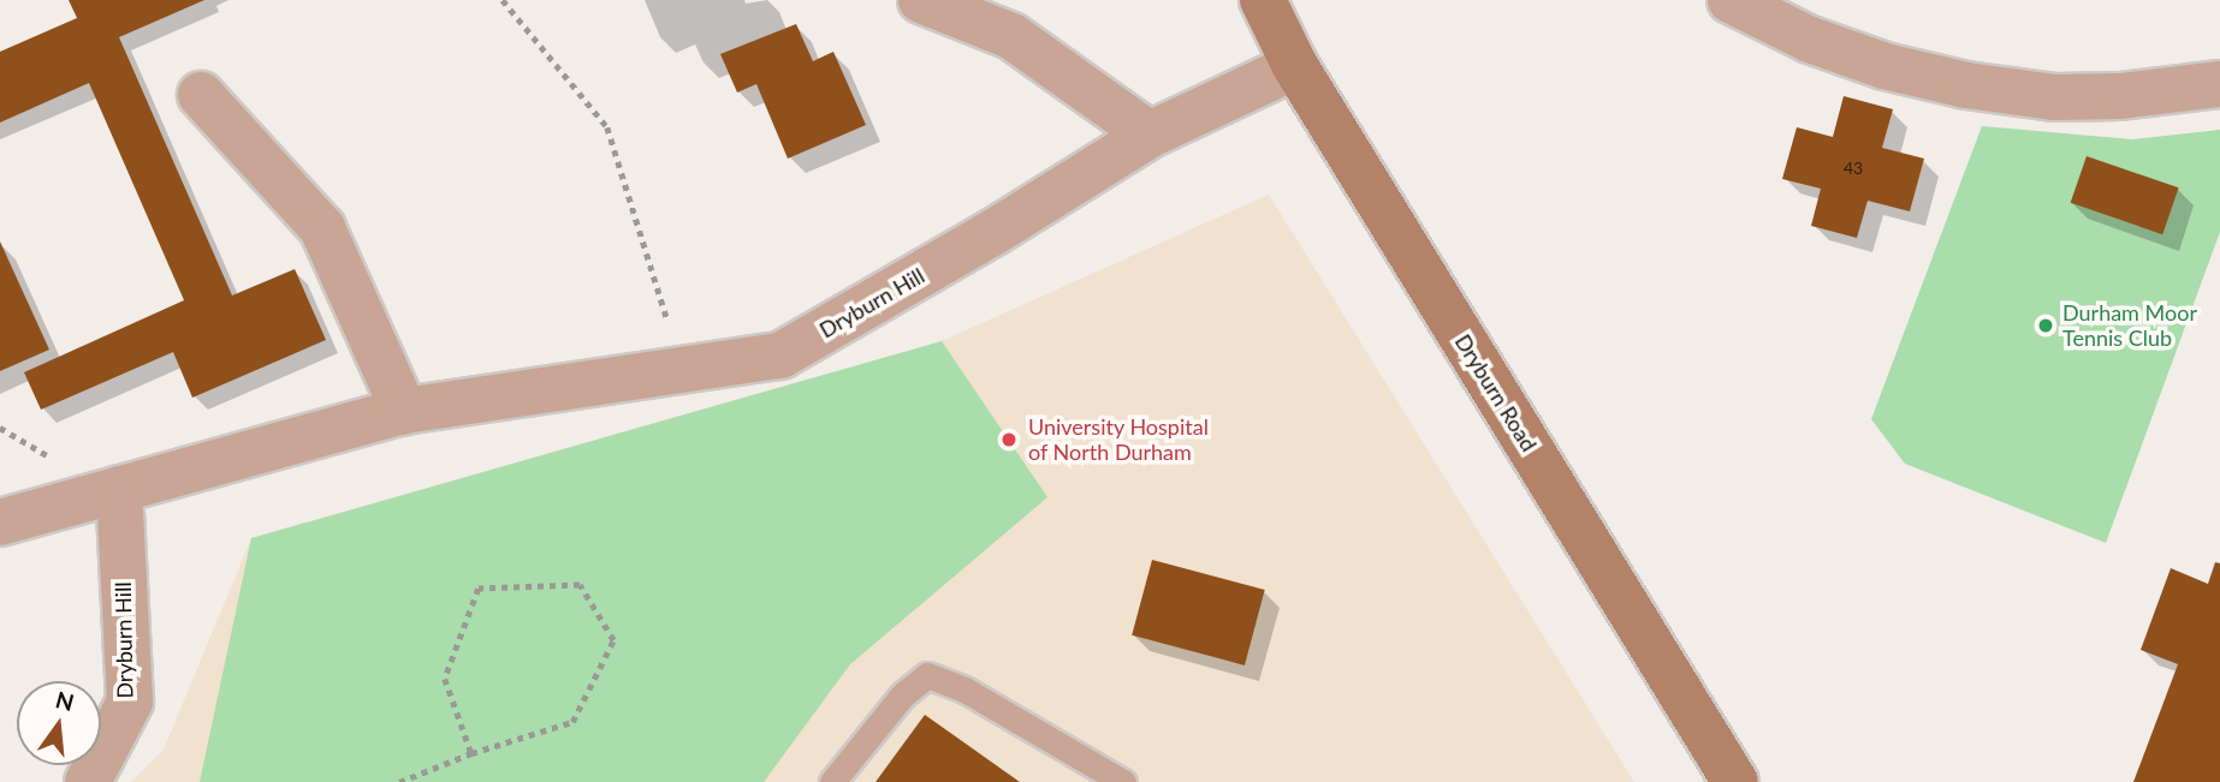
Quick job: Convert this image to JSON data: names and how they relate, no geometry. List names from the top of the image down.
{
  "streets": {
    "main road": ["Dryburn Road"],
    "street": ["Dryburn Hill"]
  },
  "crossings": [
    ["Dryburn Hill", "Dryburn Road"]
  ],
  "places": ["Durham Moor Tennis Club", "University Hospital of North Durham"],
  "house_numbers": ["43"],
  "north": "top"
}
